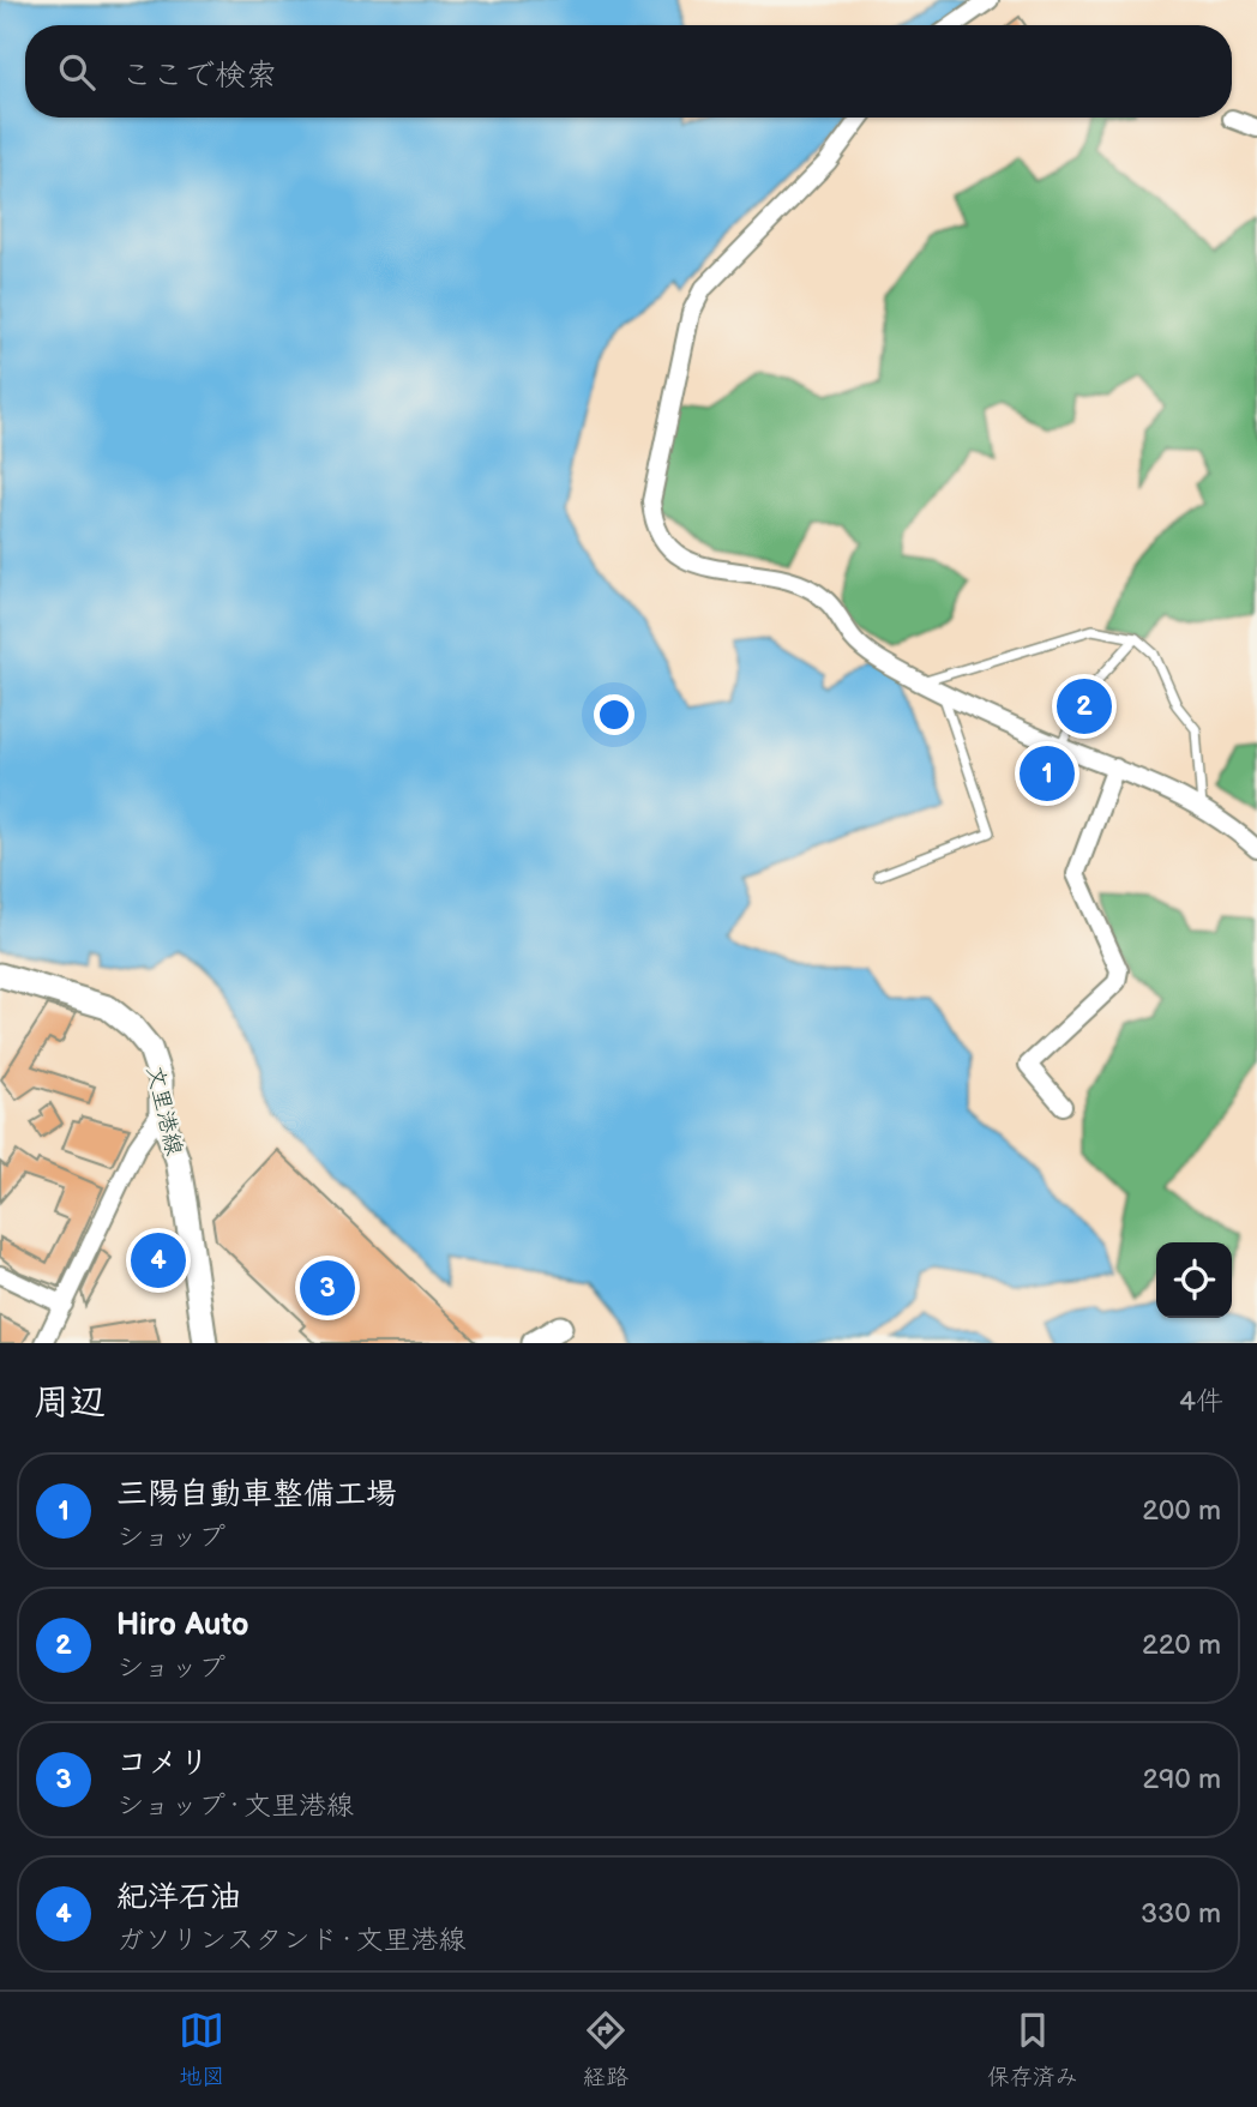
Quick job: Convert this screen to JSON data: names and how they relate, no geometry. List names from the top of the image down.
{
  "streets": {
    "main road": ["文里港線"]
  },
  "page": {
    "search": "ここで検索",
    "pins": [
      "2",
      "1",
      "4",
      "3"
    ],
    "heading": ["周辺", "4件"],
    "list": [
      {
        "mark": "1",
        "name": "三陽自動車整備工場",
        "note": "ショップ",
        "value": "200 m"
      },
      {
        "mark": "2",
        "name": "Hiro Auto",
        "note": "ショップ",
        "value": "220 m"
      },
      {
        "mark": "3",
        "name": "コメリ",
        "note": "ショップ · 文里港線",
        "value": "290 m"
      },
      {
        "mark": "4",
        "name": "紀洋石油",
        "note": "ガソリンスタンド · 文里港線",
        "value": "330 m"
      }
    ],
    "nav": ["地図", "経路", "保存済み"]
  }
}
